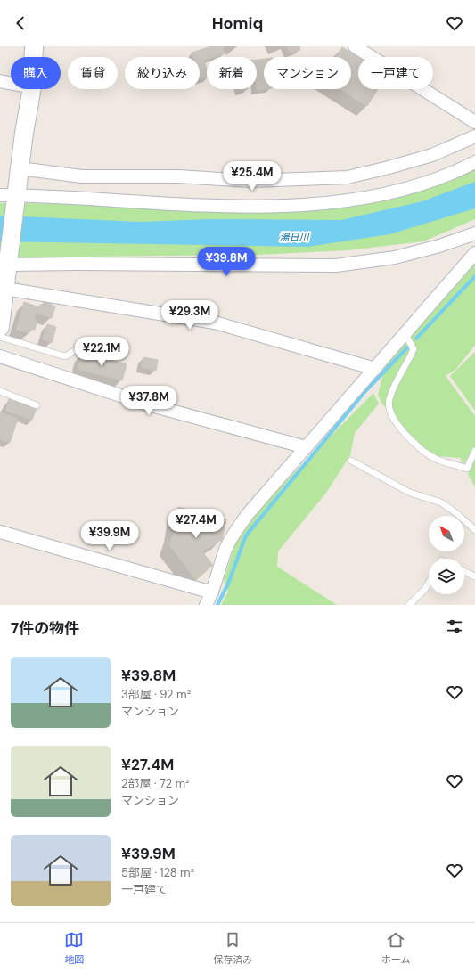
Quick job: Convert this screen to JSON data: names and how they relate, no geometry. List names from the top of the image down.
{
  "water": ["湯日川"],
  "north": "top left",
  "page": {
    "header": "Homiq",
    "chip": [
      "購入",
      "賃貸",
      "絞り込み",
      "新着",
      "マンション",
      "一戸建て"
    ],
    "price": [
      "¥25.4M",
      "¥39.8M",
      "¥29.3M",
      "¥22.1M",
      "¥37.8M",
      "¥27.4M",
      "¥39.9M"
    ],
    "heading": "7件の物件",
    "list": [
      {
        "name": "¥39.8M",
        "note": "3部屋 · 92 m² · マンション"
      },
      {
        "name": "¥27.4M",
        "note": "2部屋 · 72 m² · マンション"
      },
      {
        "name": "¥39.9M",
        "note": "5部屋 · 128 m² · 一戸建て"
      }
    ],
    "tabs": ["地図", "保存済み", "ホーム"]
  }
}
